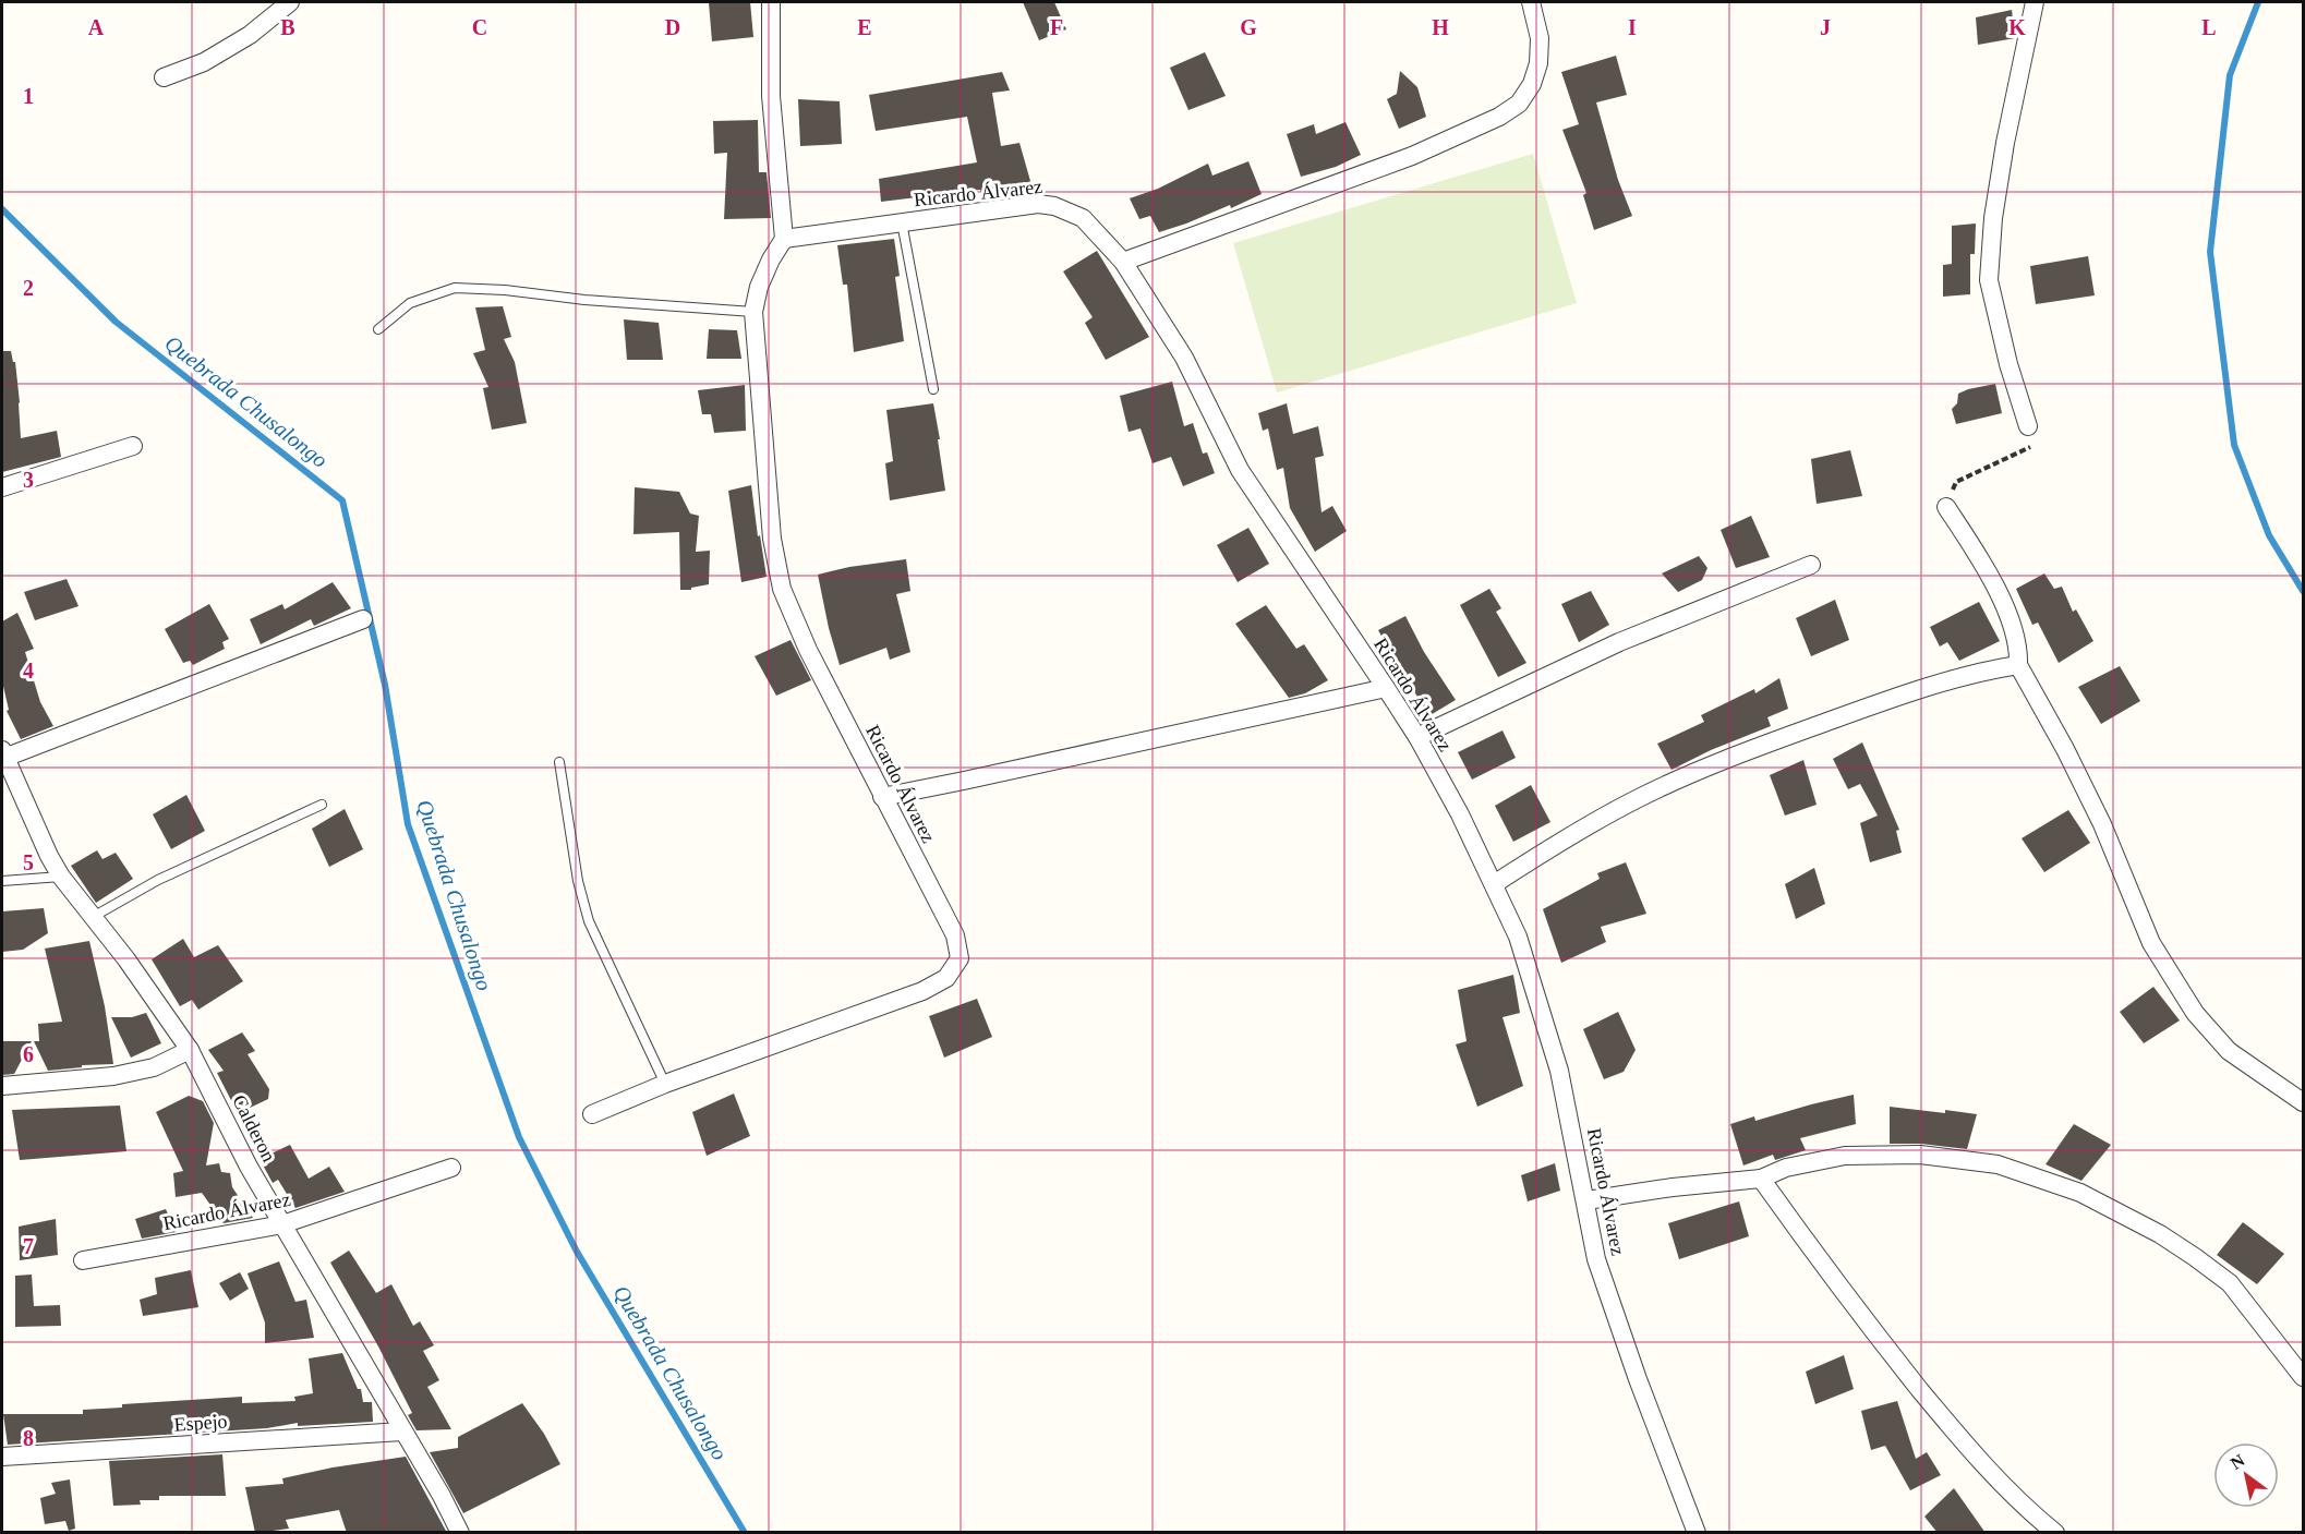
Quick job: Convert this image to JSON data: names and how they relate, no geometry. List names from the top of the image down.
{
  "streets": {
    "street": ["Ricardo Álvarez", "Calderon", "Espejo"]
  },
  "crossings": [
    ["Ricardo Álvarez", "Calderon"],
    ["Calderon", "Espejo"]
  ],
  "water": ["Quebrada Chusalongo"],
  "north": "top left",
  "grid": {
    "columns": [
      "A",
      "B",
      "C",
      "D",
      "E",
      "F",
      "G",
      "H",
      "I",
      "J",
      "K",
      "L"
    ],
    "rows": [
      "1",
      "2",
      "3",
      "4",
      "5",
      "6",
      "7",
      "8"
    ]
  }
}
